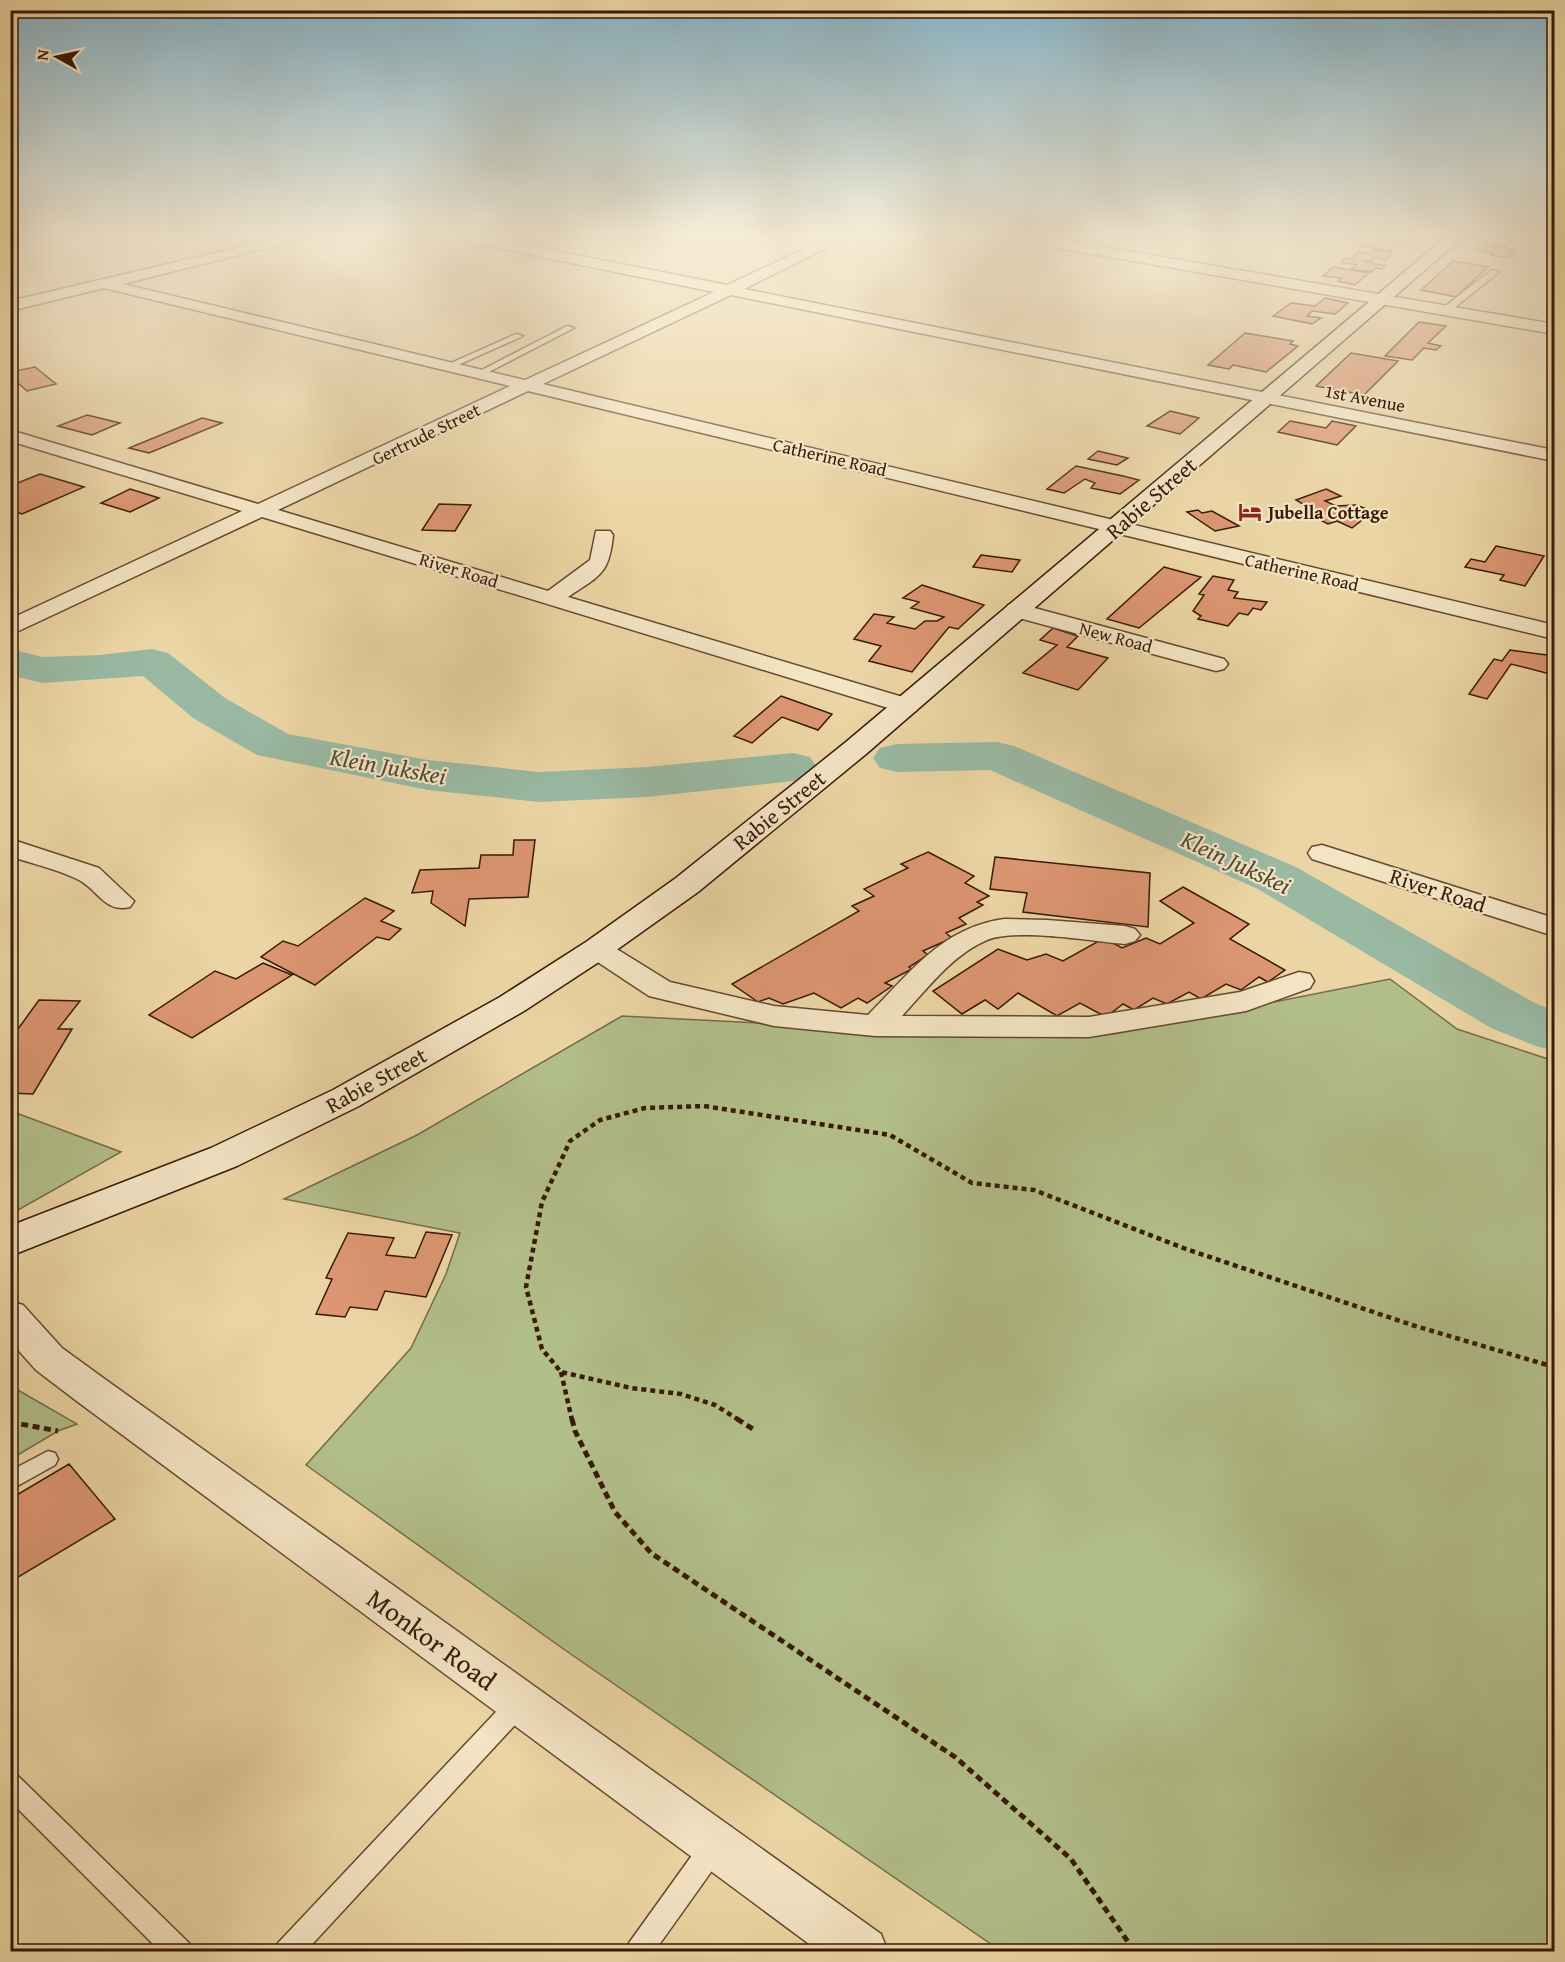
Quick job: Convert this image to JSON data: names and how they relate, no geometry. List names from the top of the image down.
{
  "streets": {
    "street": [
      "1st Avenue",
      "Gertrude Street",
      "Catherine Road",
      "Rabie Street",
      "River Road",
      "New Road",
      "Monkor Road"
    ]
  },
  "crossings": [
    ["1st Avenue", "Rabie Street"],
    ["Gertrude Street", "Catherine Road"],
    ["Gertrude Street", "River Road"],
    ["Catherine Road", "Rabie Street"],
    ["Rabie Street", "River Road"],
    ["Rabie Street", "New Road"]
  ],
  "water": ["Klein Jukskei"],
  "places": {
    "hotel": ["Jubella Cottage"]
  },
  "north": "left"
}
